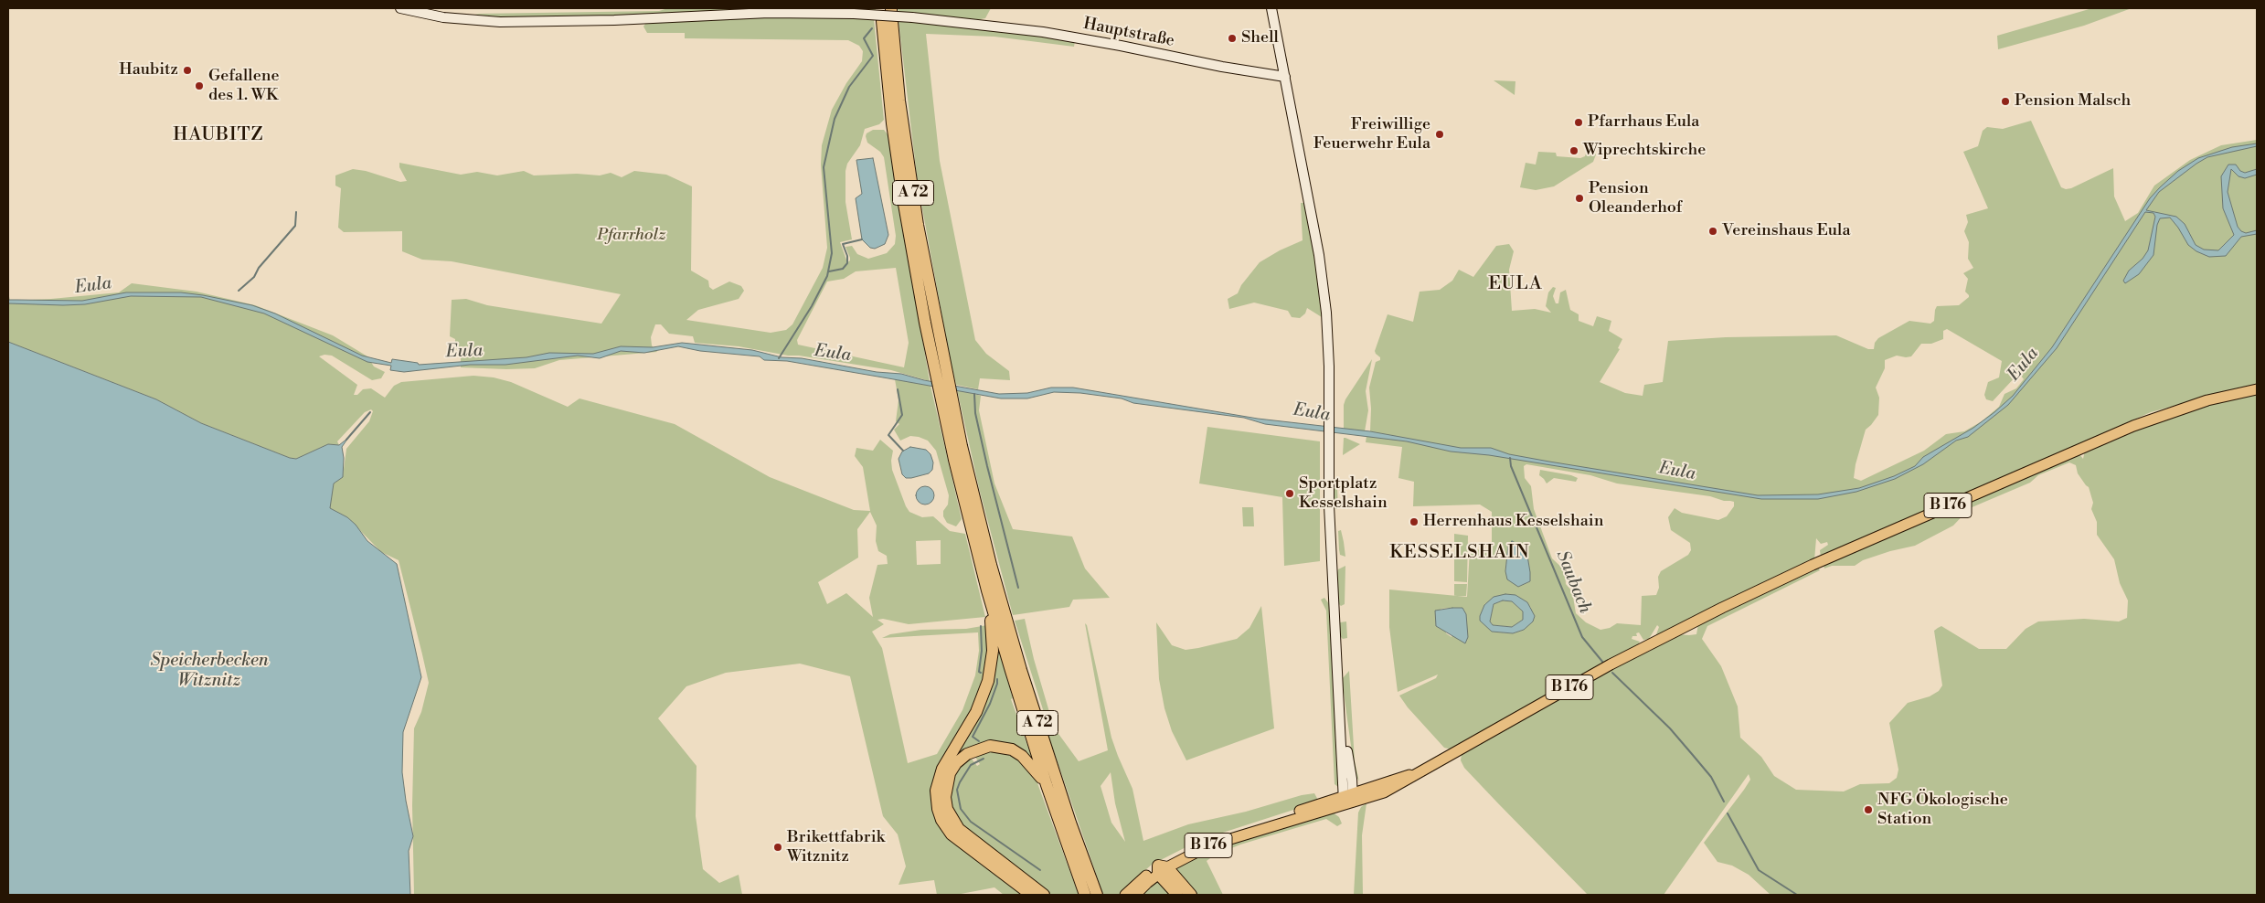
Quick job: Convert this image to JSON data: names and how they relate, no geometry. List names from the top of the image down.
{
  "streets": {
    "highway": ["A 72"],
    "main road": ["B 176"],
    "street": ["Hauptstraße"]
  },
  "districts": ["HAUBITZ", "EULA", "KESSELSHAIN"],
  "water": ["Eula", "Saubach", "Speicherbecken Witznitz"],
  "parks": ["Pfarrholz"],
  "places": [
    "Shell",
    "Haubitz",
    "Gefallene des 1. WK",
    "Pension Malsch",
    "Pfarrhaus Eula",
    "Freiwillige Feuerwehr Eula",
    "Wiprechtskirche",
    "Pension Oleanderhof",
    "Vereinshaus Eula",
    "Sportplatz Kesselshain",
    "Herrenhaus Kesselshain",
    "NFG Ökologische Station",
    "Brikettfabrik Witznitz"
  ]
}
